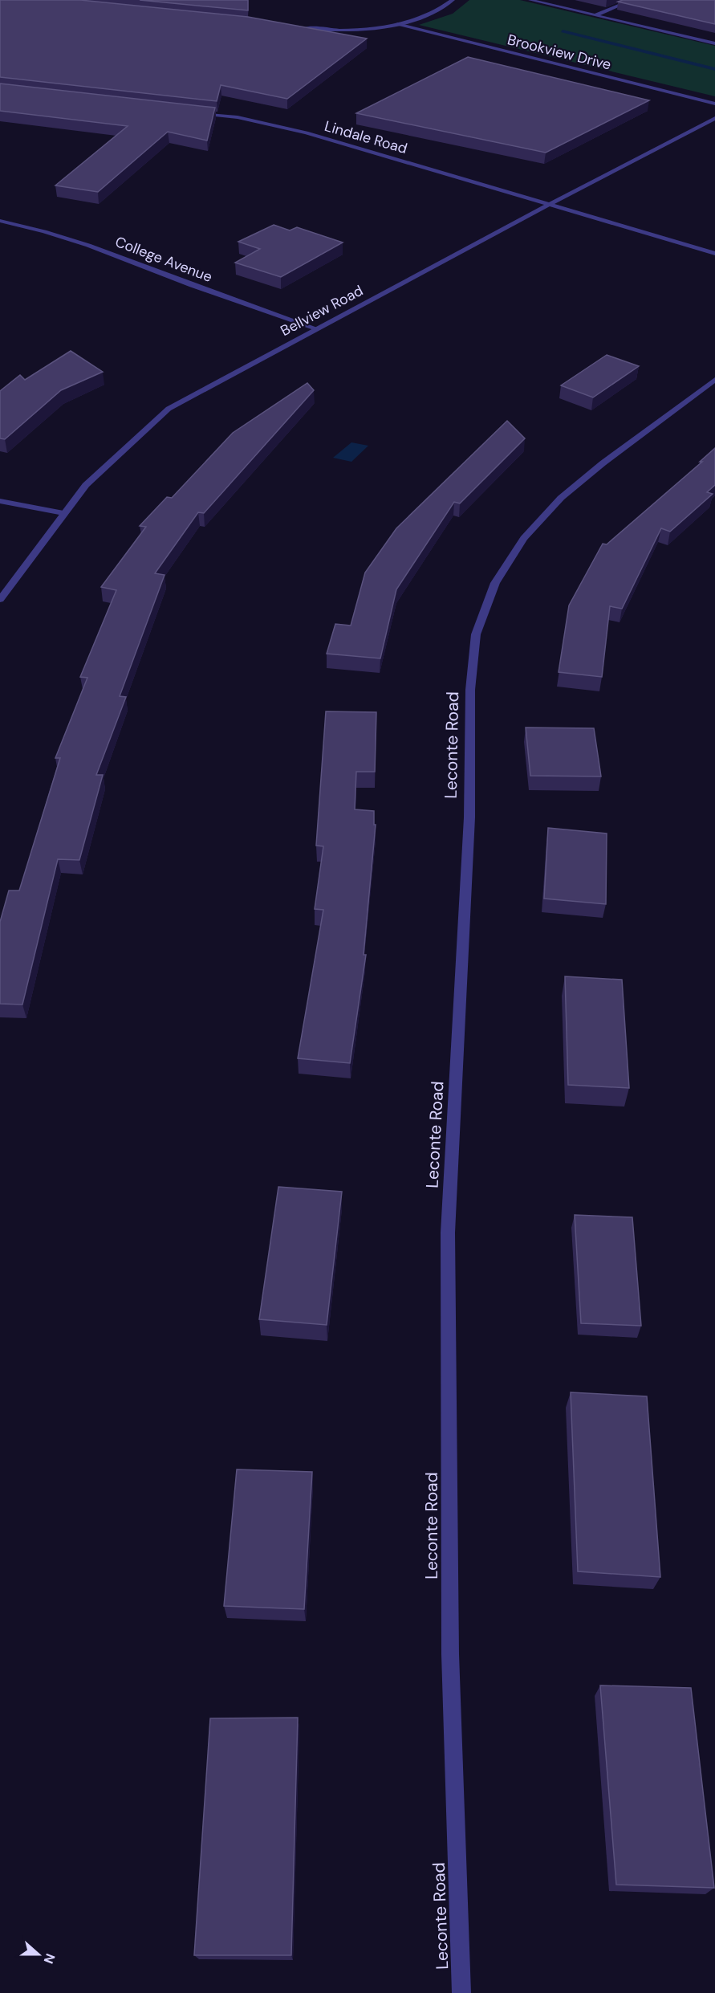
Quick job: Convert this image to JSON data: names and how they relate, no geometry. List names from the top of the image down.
{
  "streets": {
    "street": [
      "Brookview Drive",
      "Lindale Road",
      "College Avenue",
      "Bellview Road",
      "Leconte Road"
    ]
  },
  "crossings": [
    ["Lindale Road", "Bellview Road"],
    ["College Avenue", "Bellview Road"]
  ],
  "north": "right"
}
